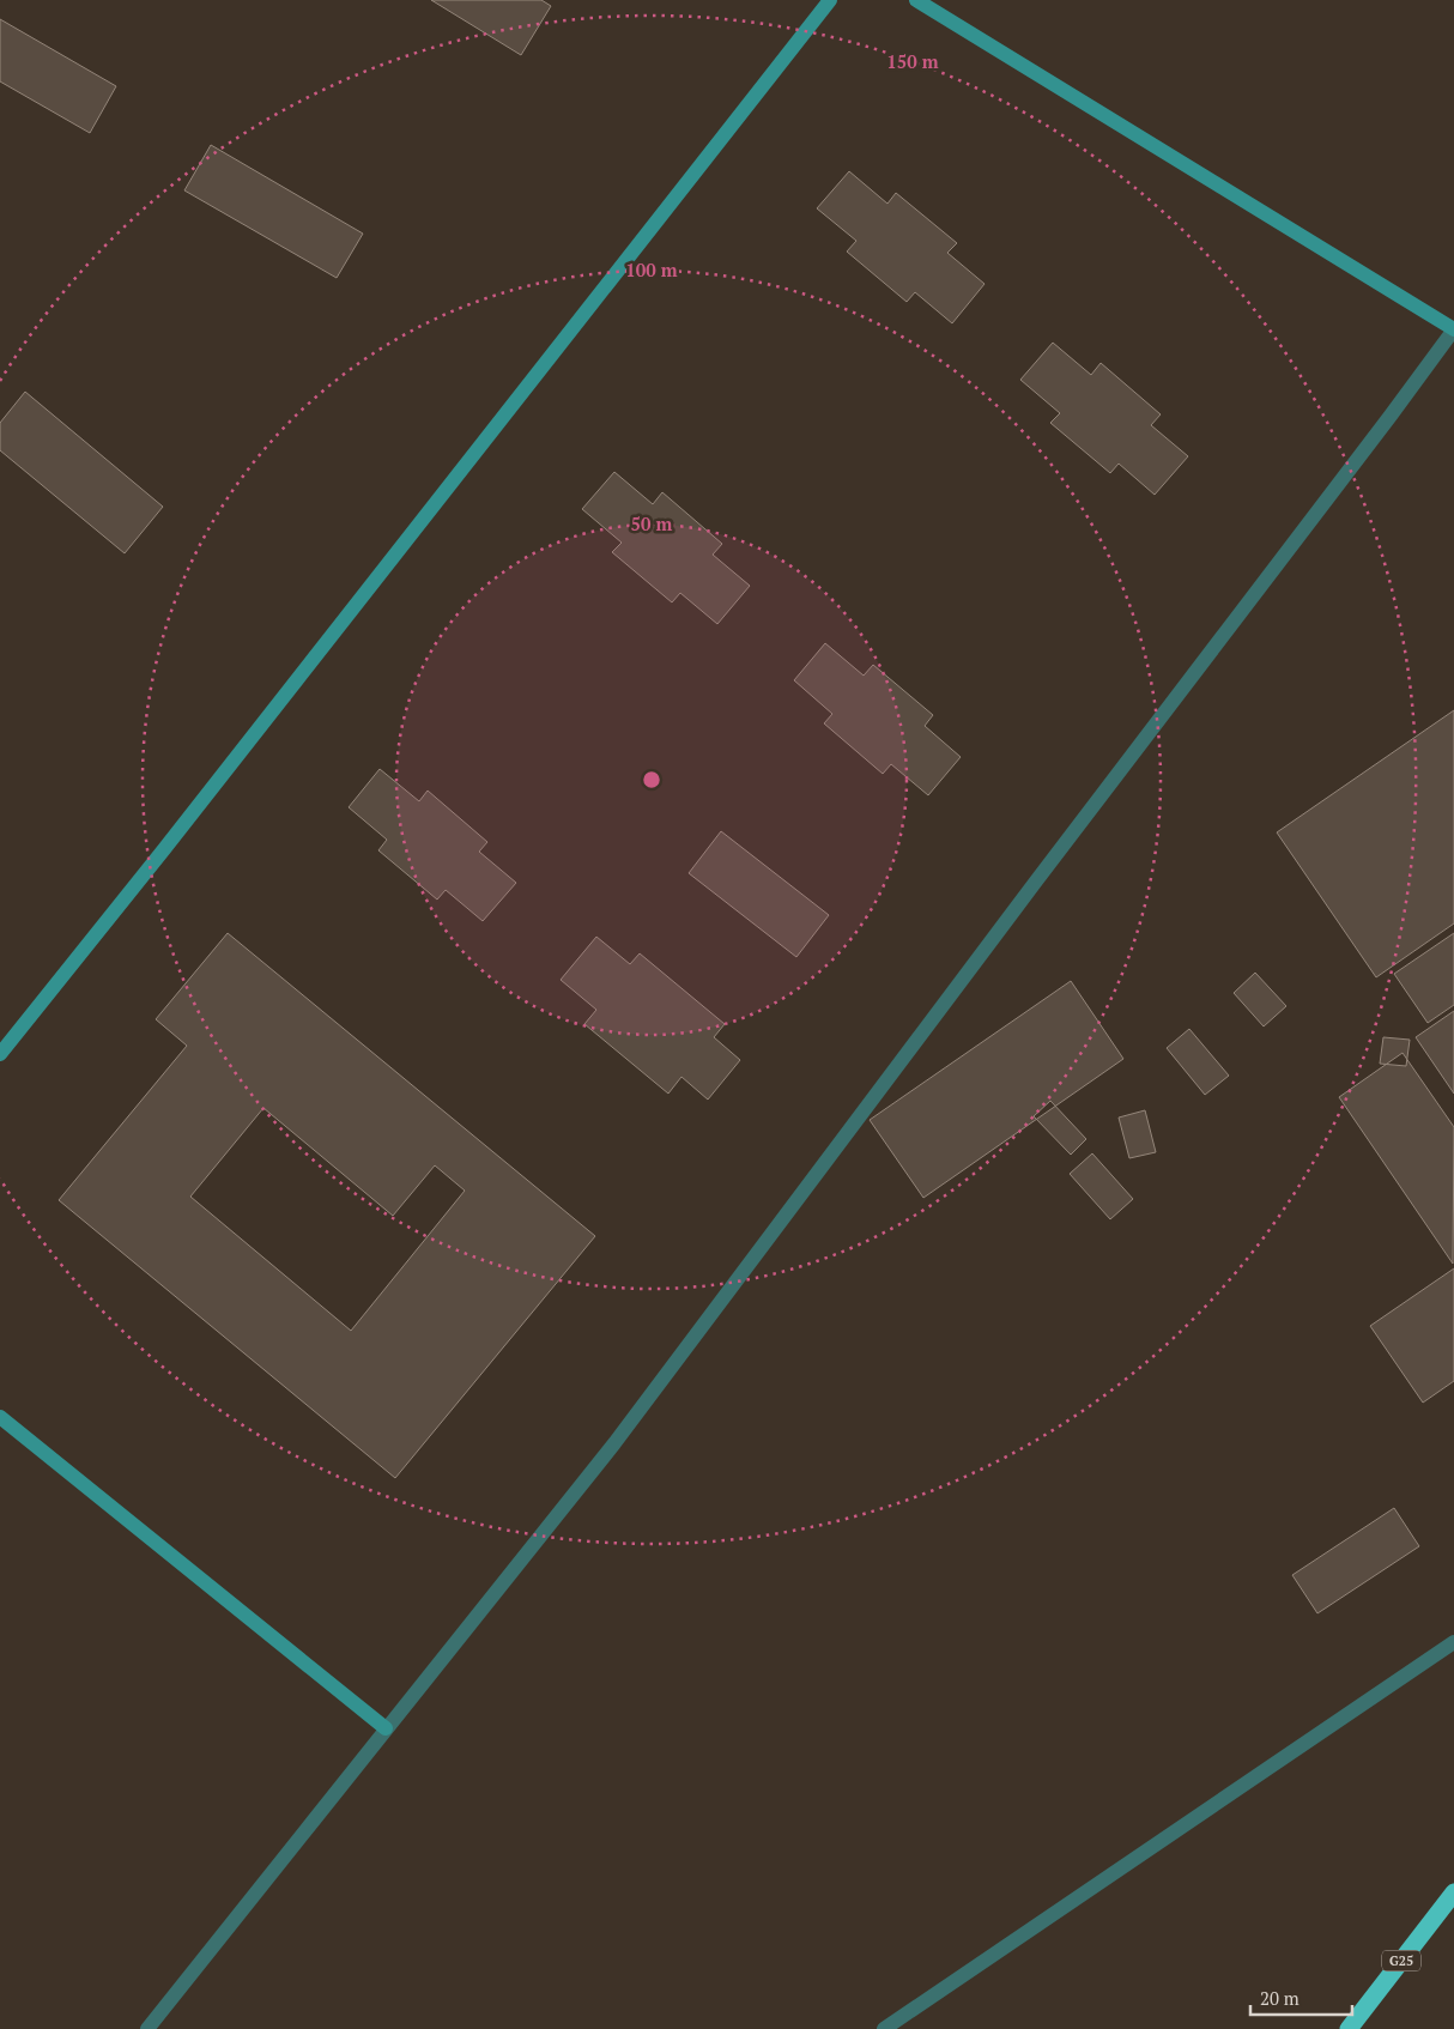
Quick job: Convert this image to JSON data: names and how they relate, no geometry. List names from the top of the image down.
{
  "streets": {
    "highway": ["G25"]
  },
  "scale_bar": "20 m",
  "rings": ["150 m", "100 m", "50 m"]
}
